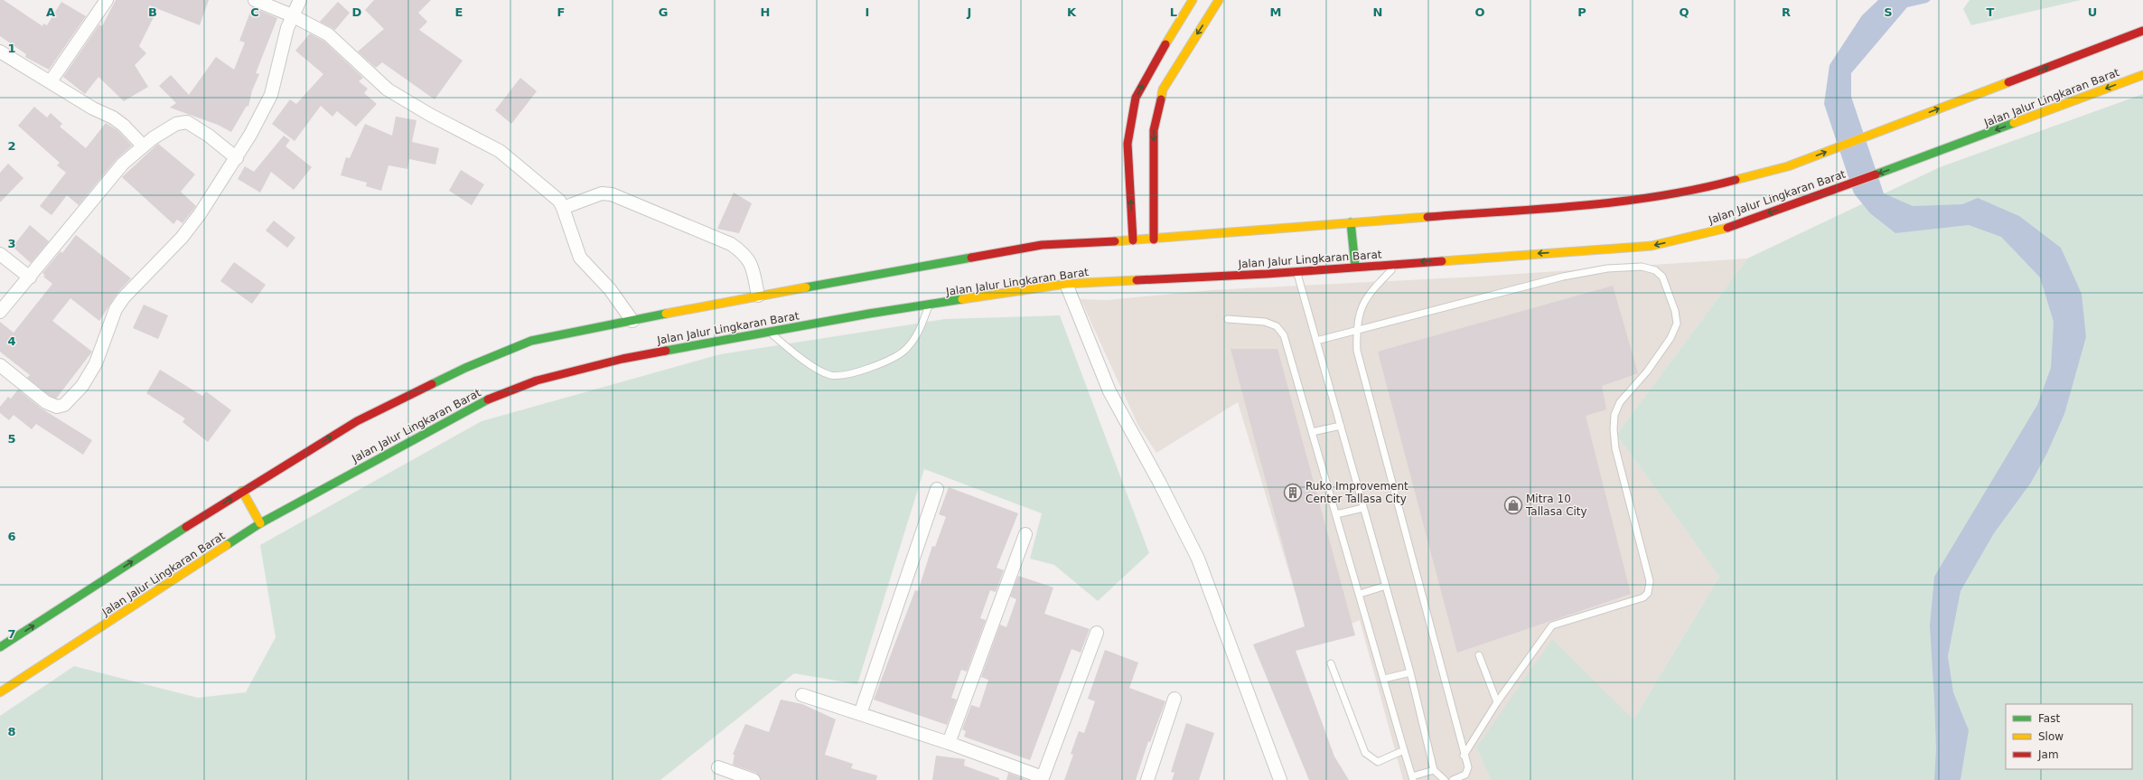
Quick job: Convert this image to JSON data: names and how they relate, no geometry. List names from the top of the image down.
{
  "streets": {
    "main road": ["Jalan Jalur Lingkaran Barat"]
  },
  "places": {
    "building": ["Ruko Improvement Center Tallasa City"],
    "shop": ["Mitra 10 Tallasa City"]
  },
  "legend": ["Fast", "Slow", "Jam"],
  "grid": {
    "columns": [
      "A",
      "B",
      "C",
      "D",
      "E",
      "F",
      "G",
      "H",
      "I",
      "J",
      "K",
      "L",
      "M",
      "N",
      "O",
      "P",
      "Q",
      "R",
      "S",
      "T",
      "U"
    ],
    "rows": [
      "1",
      "2",
      "3",
      "4",
      "5",
      "6",
      "7",
      "8"
    ]
  }
}
